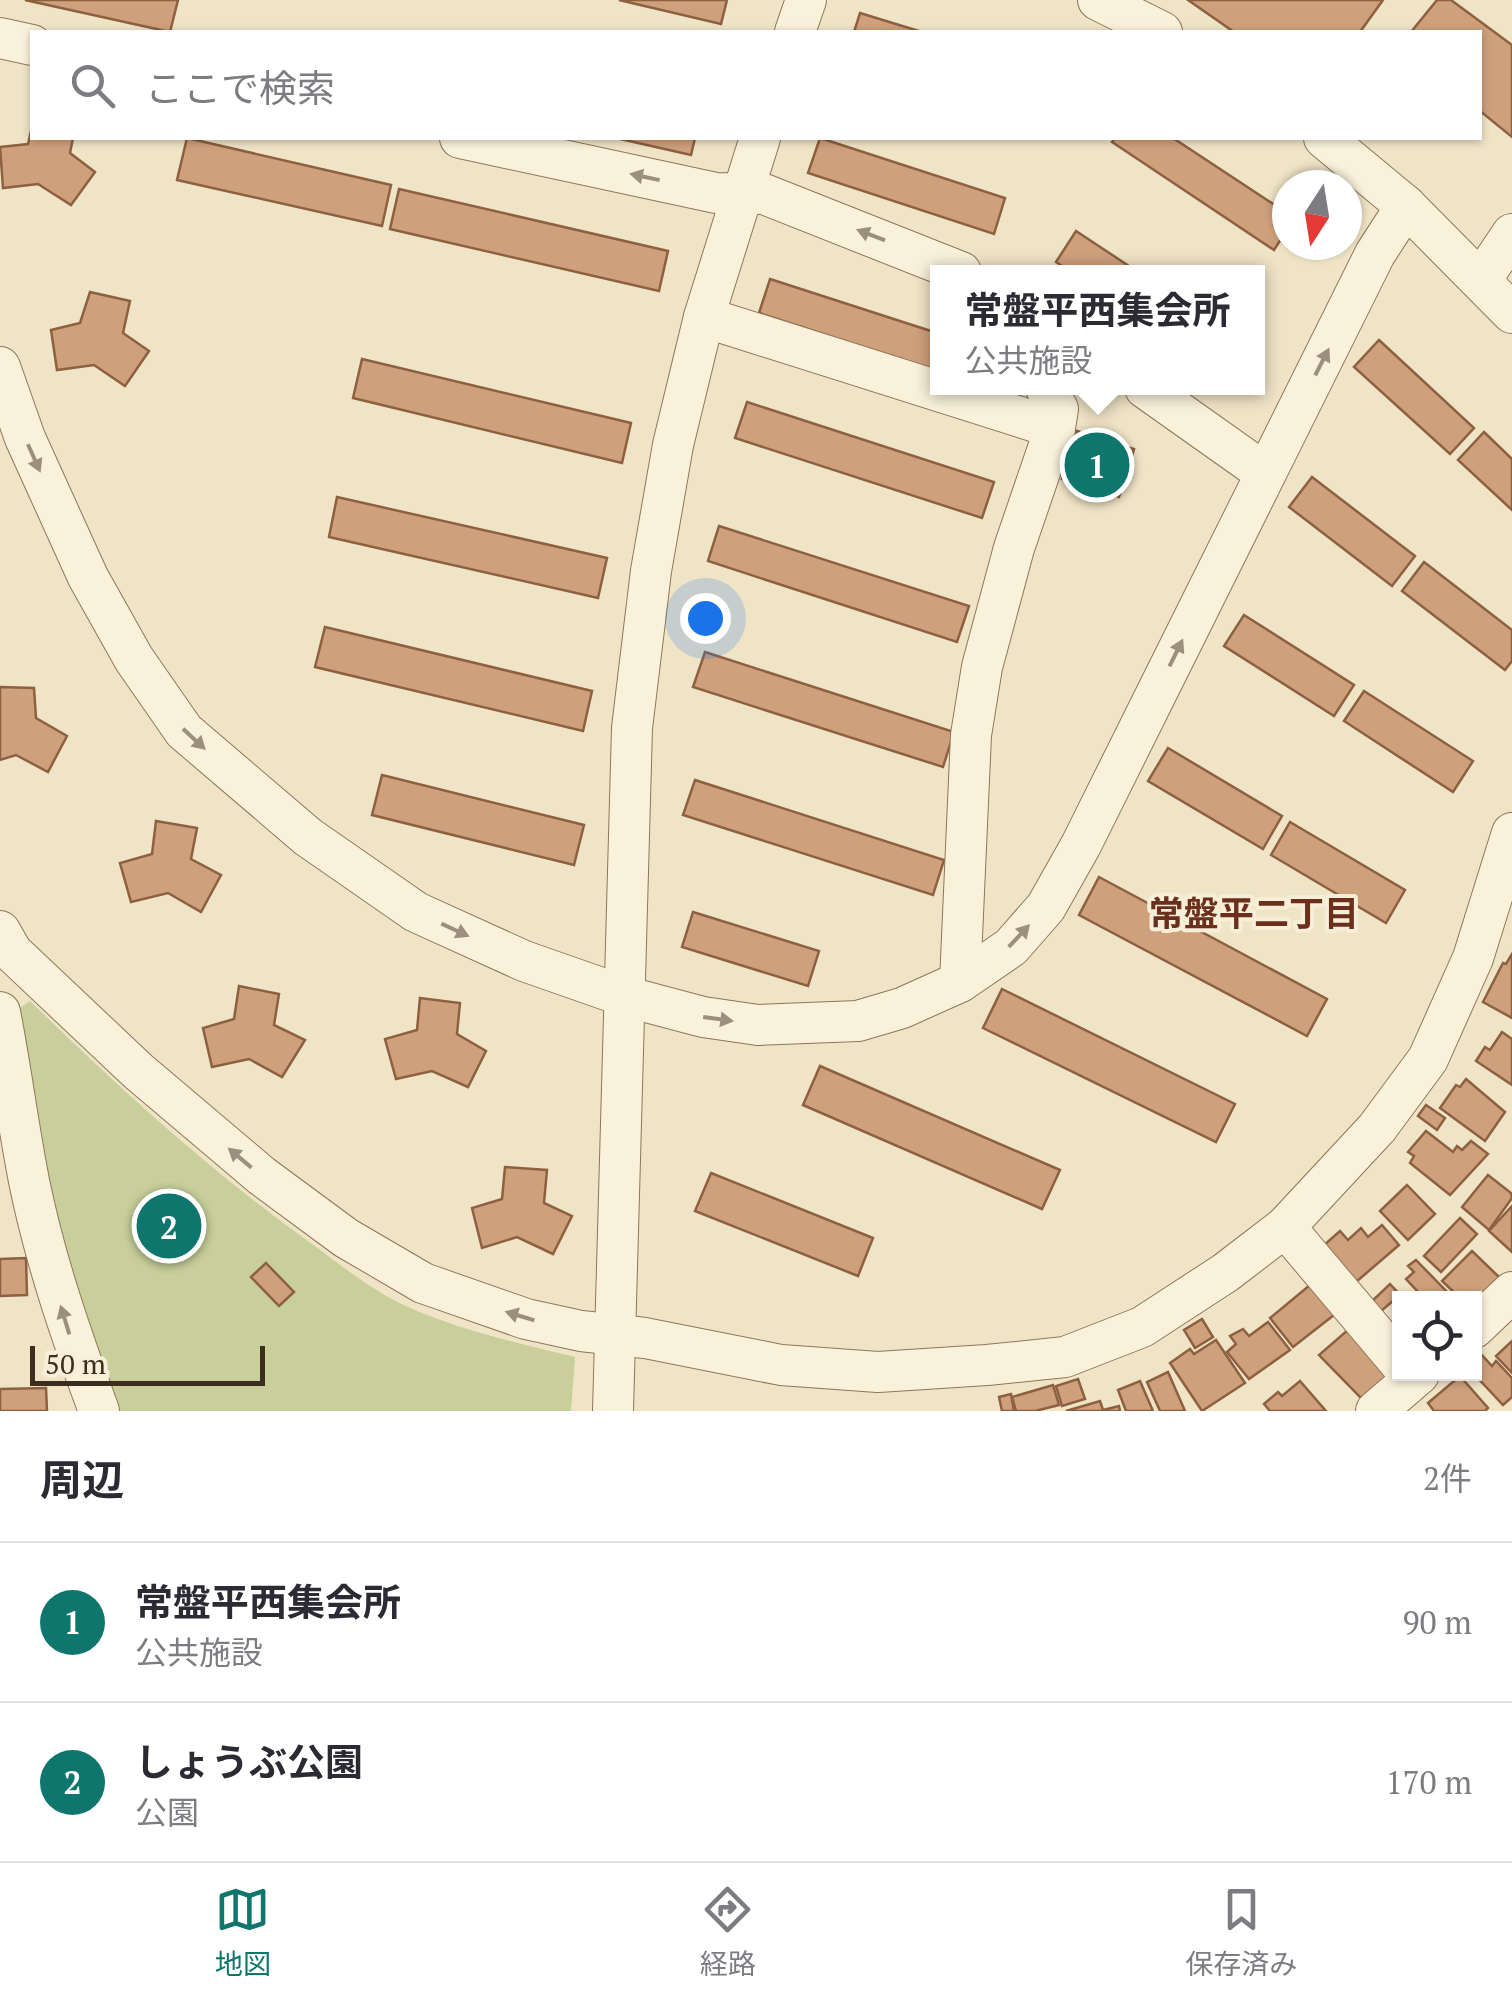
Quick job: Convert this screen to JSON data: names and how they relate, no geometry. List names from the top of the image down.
{
  "districts": ["常盤平二丁目"],
  "scale_bar": "50 m",
  "north": "bottom",
  "page": {
    "search": "ここで検索",
    "popup": ["常盤平西集会所", "公共施設"],
    "pins": ["1", "2"],
    "scale": "50 m",
    "heading": ["周辺", "2件"],
    "list": [
      {
        "mark": "1",
        "name": "常盤平西集会所",
        "note": "公共施設",
        "value": "90 m"
      },
      {
        "mark": "2",
        "name": "しょうぶ公園",
        "note": "公園",
        "value": "170 m"
      }
    ],
    "nav": ["地図", "経路", "保存済み"]
  }
}
